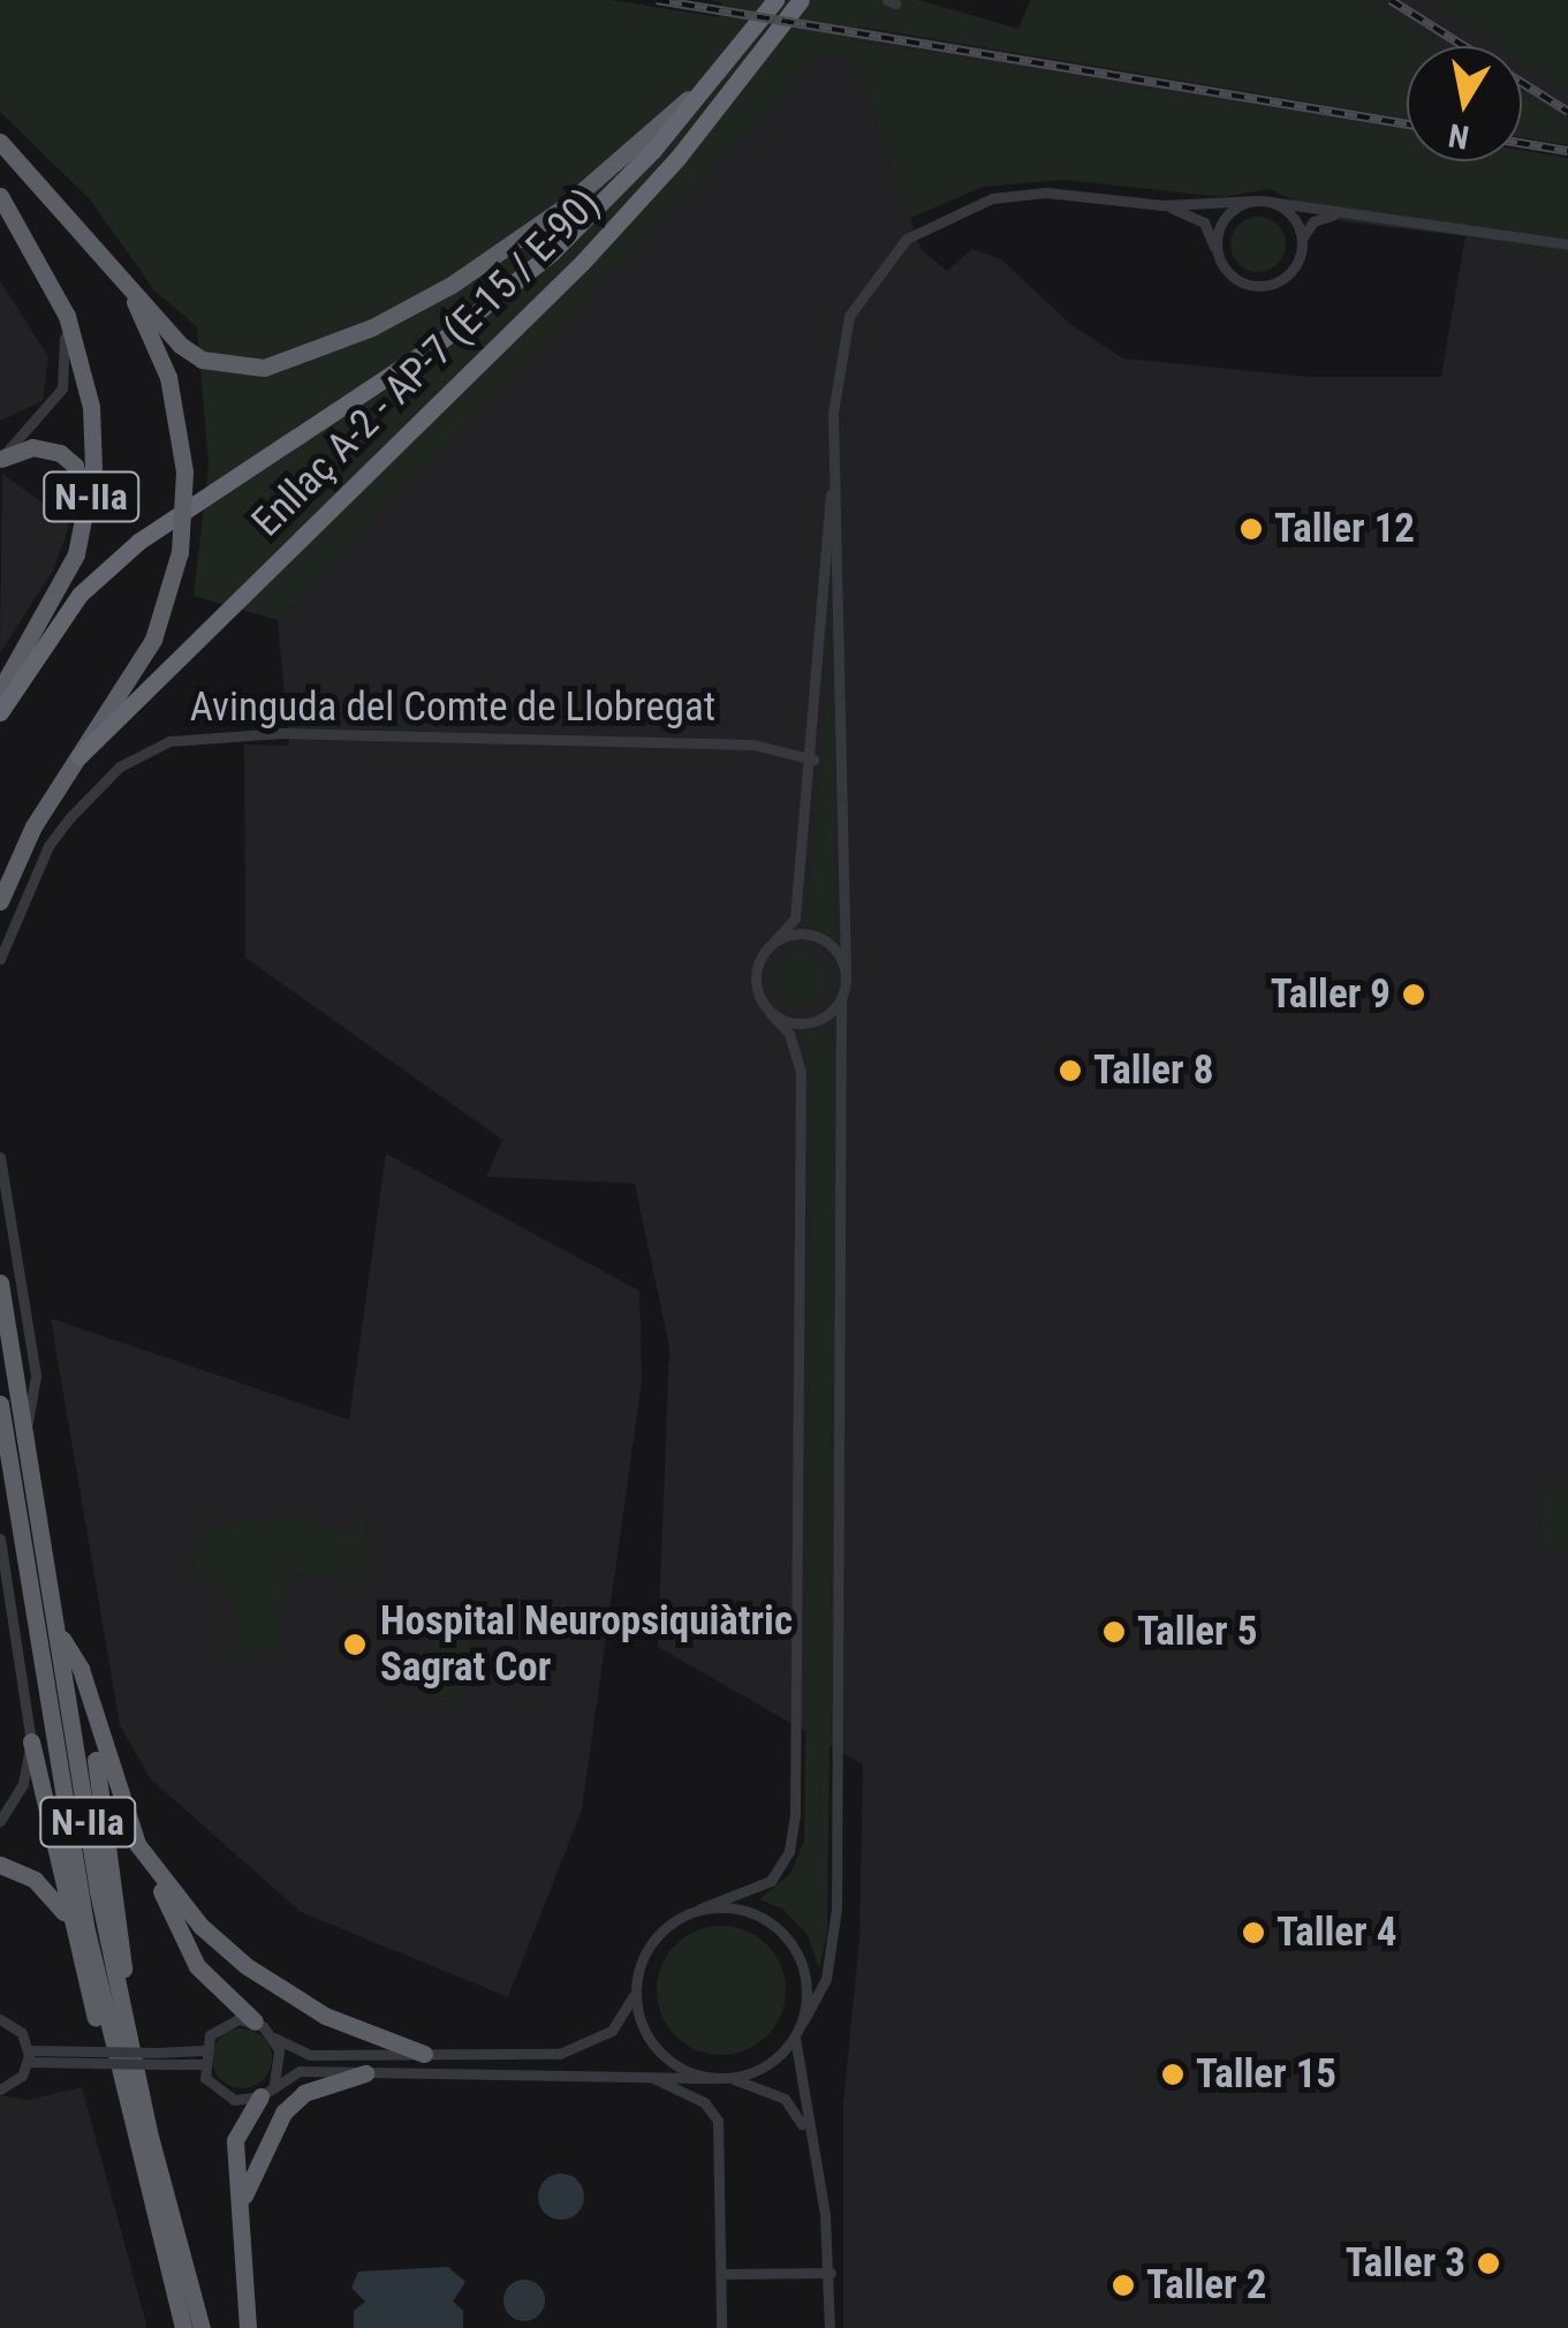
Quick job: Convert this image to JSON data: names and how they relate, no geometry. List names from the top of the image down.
{
  "streets": {
    "highway": ["Enllaç A-2 - AP-7 (E-15 / E-90)", "N-IIa"],
    "street": ["Avinguda del Comte de Llobregat"]
  },
  "crossings": [
    ["Enllaç A-2 - AP-7 (E-15 / E-90)", "N-IIa"]
  ],
  "places": [
    "Taller 12",
    "Taller 9",
    "Taller 8",
    "Taller 5",
    "Hospital Neuropsiquiàtric Sagrat Cor",
    "Taller 4",
    "Taller 15",
    "Taller 3",
    "Taller 2"
  ],
  "north": "bottom"
}
